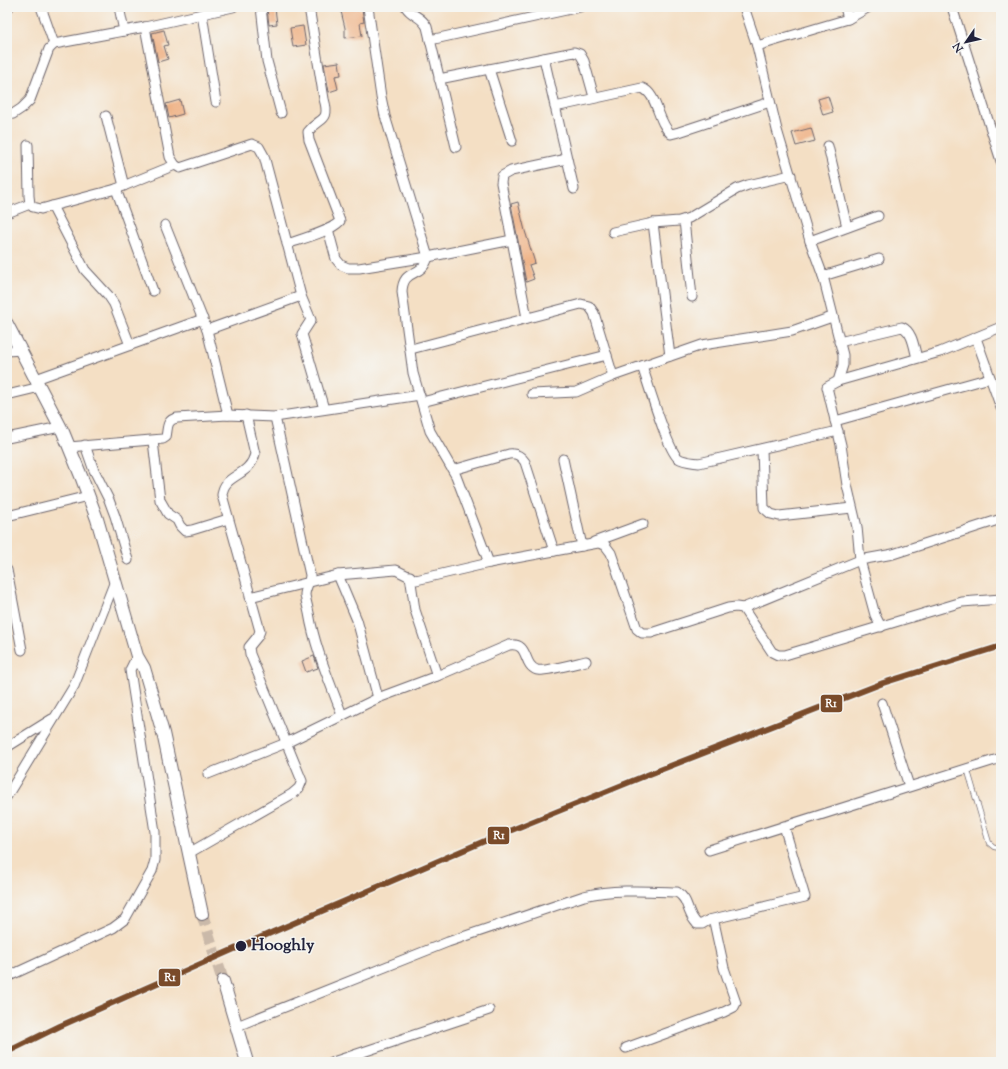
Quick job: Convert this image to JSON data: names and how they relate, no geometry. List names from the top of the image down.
{
  "places": ["Hooghly"],
  "lines": ["transit line R1"],
  "north": "bottom left"
}
